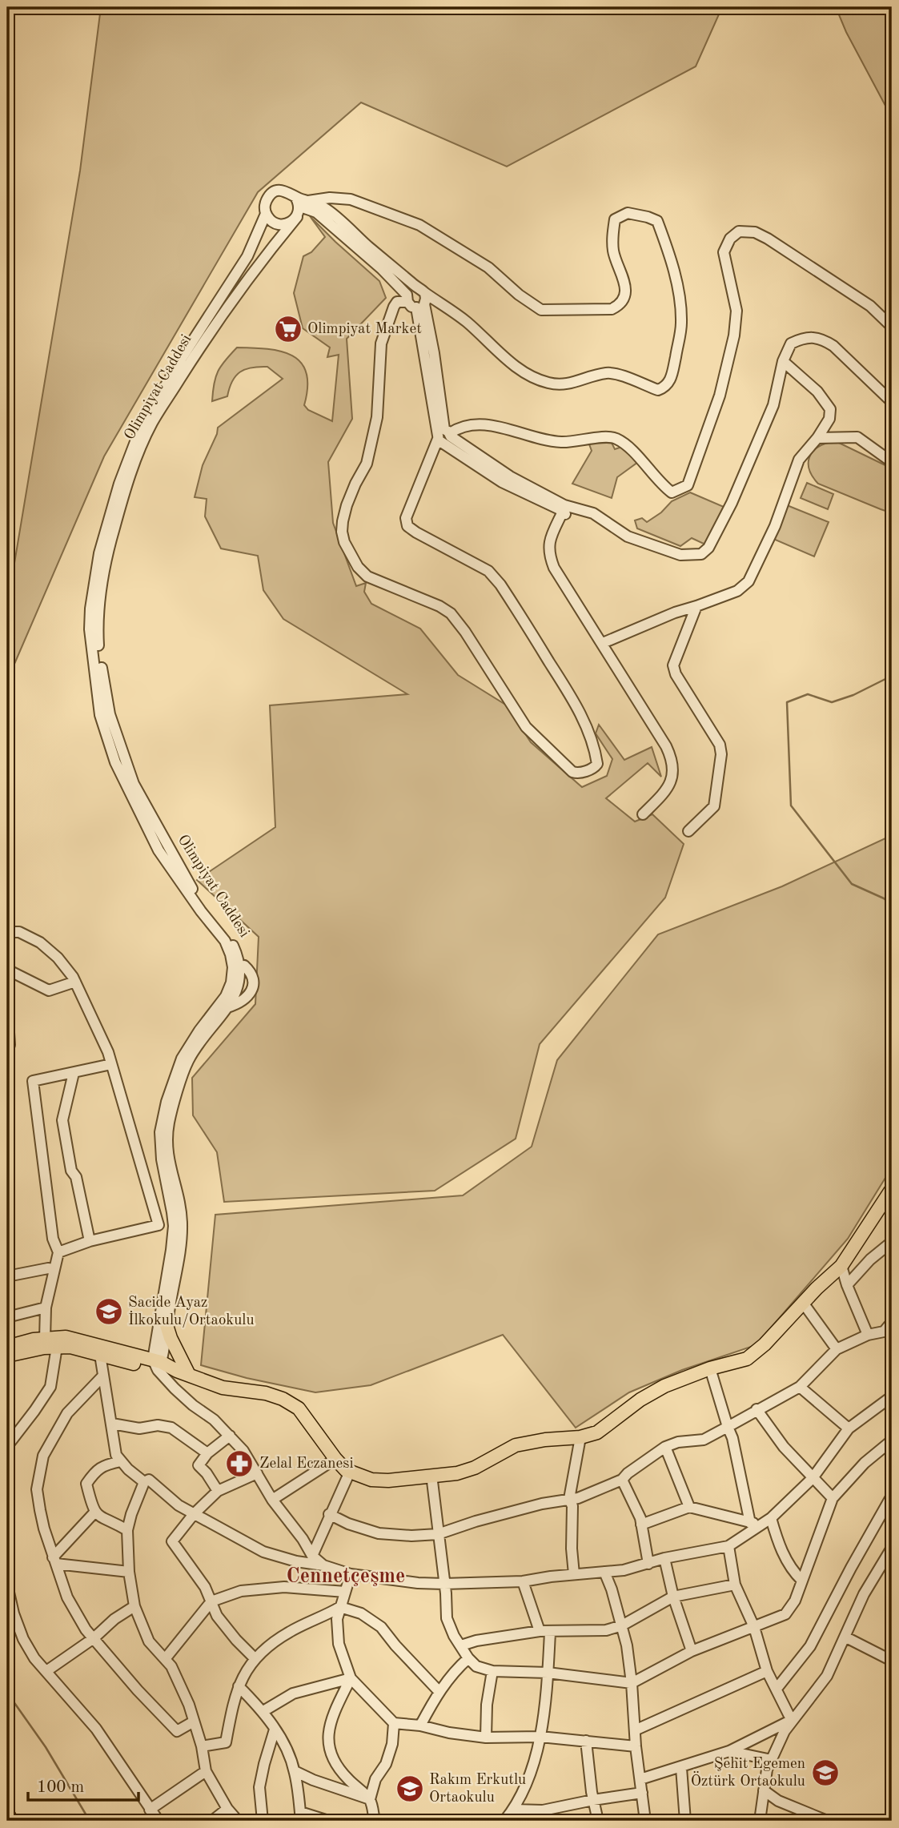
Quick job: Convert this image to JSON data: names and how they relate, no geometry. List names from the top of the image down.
{
  "streets": {
    "street": ["Olimpiyat Caddesi"]
  },
  "districts": ["Cennetçeşme"],
  "places": {
    "supermarket": ["Olimpiyat Market"],
    "school or university": ["Sacide Ayaz İlkokulu/Ortaokulu", "Şehit Egemen Öztürk Ortaokulu", "Rakım Erkutlu Ortaokulu"],
    "pharmacy": ["Zelal Eczanesi"]
  },
  "scale_bar": "100 m"
}
